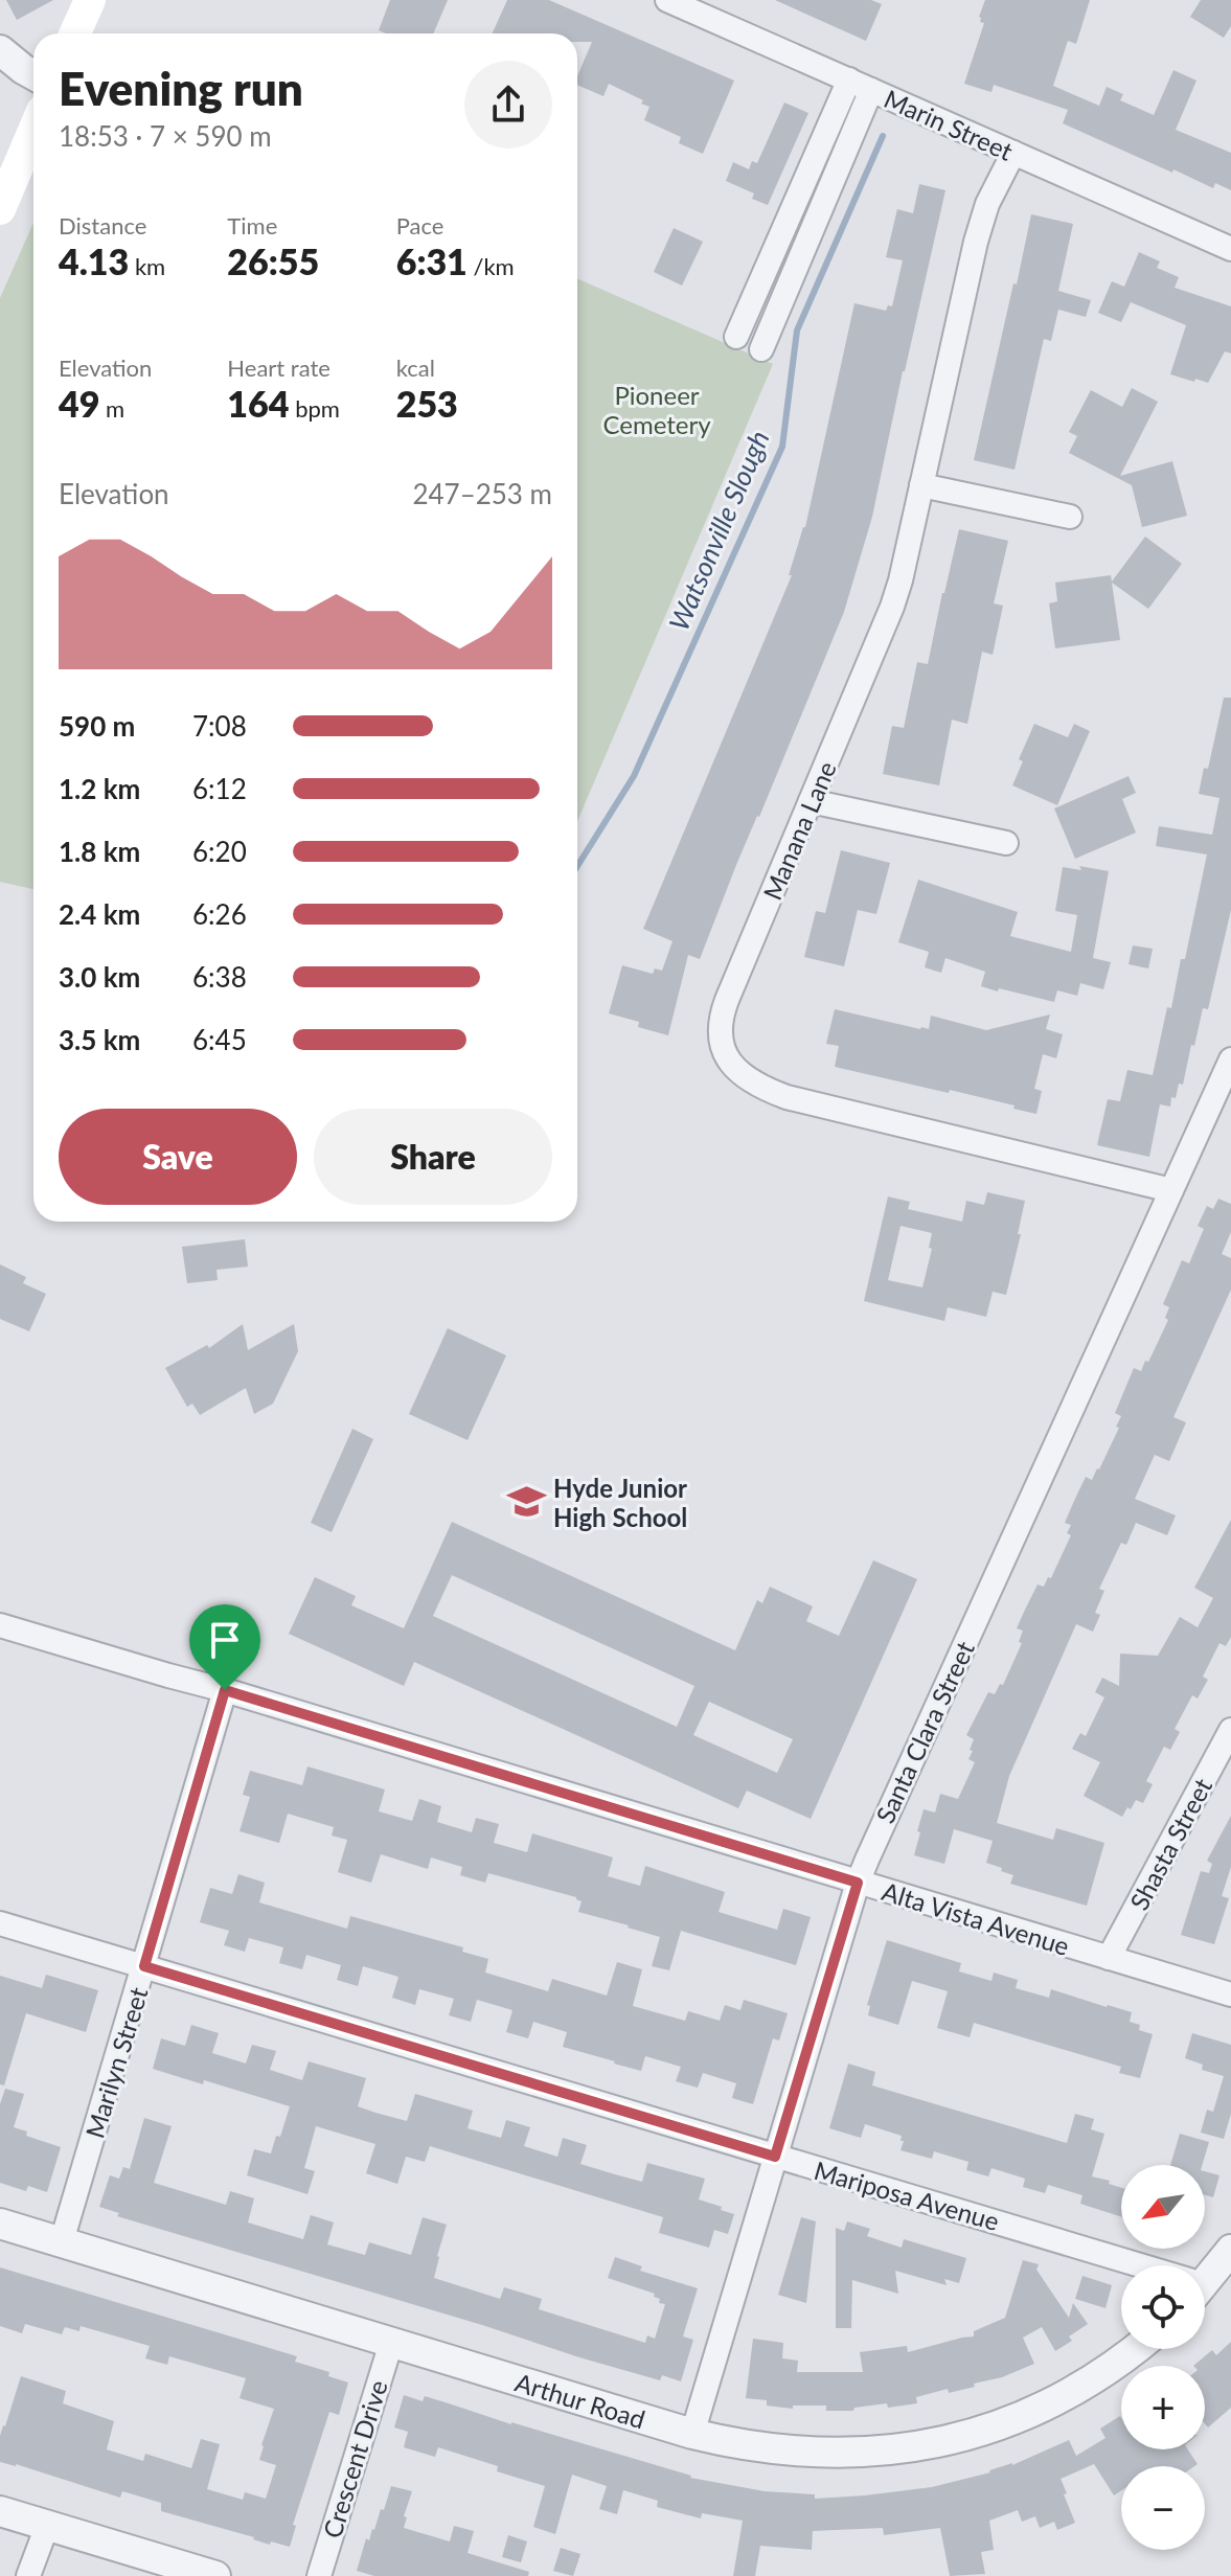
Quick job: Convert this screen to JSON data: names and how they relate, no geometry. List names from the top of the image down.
{
  "streets": {
    "street": [
      "Marin Street",
      "Manana Lane",
      "Santa Clara Street",
      "Shasta Street",
      "Alta Vista Avenue",
      "Marilyn Street",
      "Mariposa Avenue",
      "Arthur Road",
      "Crescent Drive"
    ]
  },
  "crossings": [
    ["Marin Street", "Manana Lane"],
    ["Manana Lane", "Santa Clara Street"],
    ["Santa Clara Street", "Alta Vista Avenue"],
    ["Santa Clara Street", "Mariposa Avenue"],
    ["Santa Clara Street", "Arthur Road"],
    ["Shasta Street", "Alta Vista Avenue"],
    ["Alta Vista Avenue", "Marilyn Street"],
    ["Marilyn Street", "Mariposa Avenue"],
    ["Marilyn Street", "Arthur Road"],
    ["Arthur Road", "Crescent Drive"]
  ],
  "water": ["Watsonville Slough"],
  "parks": ["Pioneer Cemetery"],
  "places": {
    "school or university": ["Hyde Junior High School"]
  },
  "north": "bottom left",
  "page": {
    "heading": ["Evening run", "18:53 · 7 × 590 m"],
    "stats": [
      ["Distance", "4.13 km"],
      ["Time", "26:55"],
      ["Pace", "6:31 /km"],
      ["Elevation", "49 m"],
      ["Heart rate", "164 bpm"],
      ["kcal", "253"]
    ],
    "chart": ["Elevation", "247–253 m"],
    "list": [
      {
        "name": "590 m",
        "note": "7:08"
      },
      {
        "name": "1.2 km",
        "note": "6:12"
      },
      {
        "name": "1.8 km",
        "note": "6:20"
      },
      {
        "name": "2.4 km",
        "note": "6:26"
      },
      {
        "name": "3.0 km",
        "note": "6:38"
      },
      {
        "name": "3.5 km",
        "note": "6:45"
      }
    ],
    "buttons": ["Save", "Share"],
    "map_buttons": ["+", "−"]
  }
}
